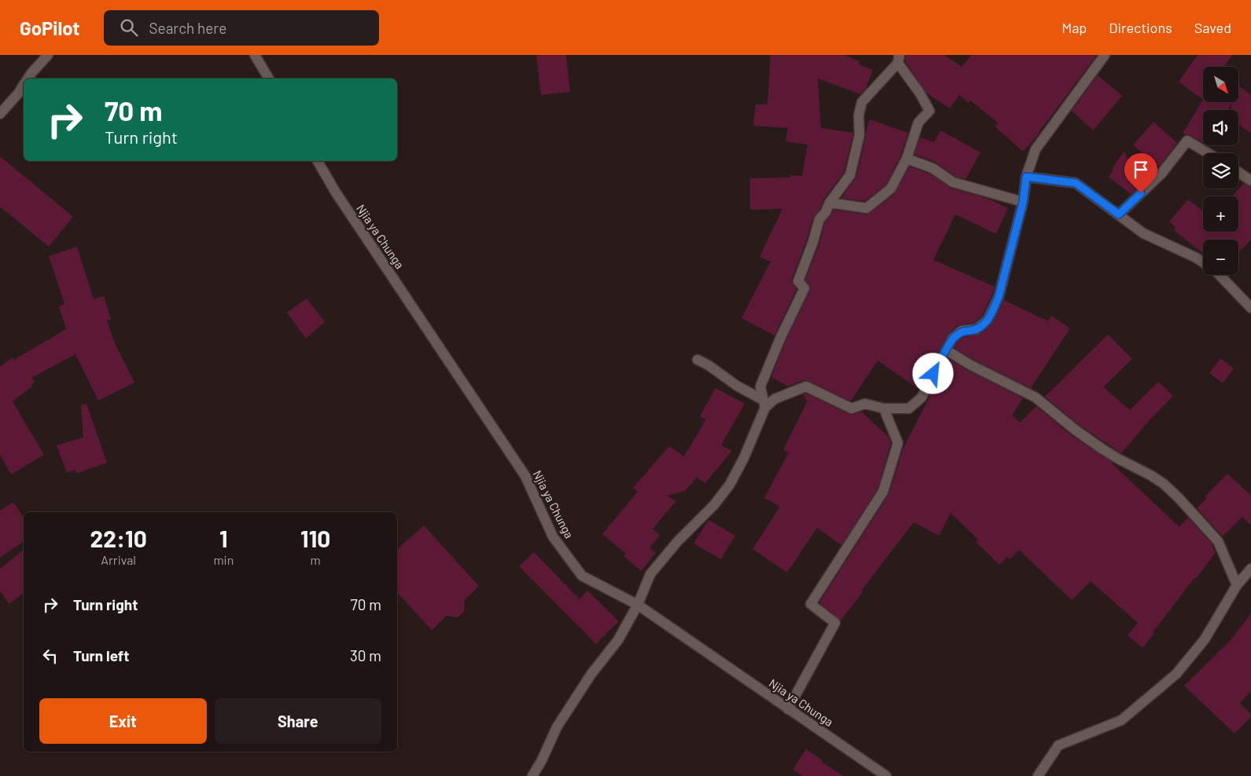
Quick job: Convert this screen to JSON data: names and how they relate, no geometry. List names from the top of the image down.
{
  "streets": {
    "street": ["Njia ya Chunga"]
  },
  "north": "bottom right",
  "page": {
    "header": "GoPilot",
    "search": "Search here",
    "nav": ["Map", "Directions", "Saved"],
    "map_buttons": ["+", "−"],
    "turn": ["70 m", "Turn right"],
    "eta": [
      "22:10",
      "Arrival",
      "1",
      "min",
      "110",
      "m"
    ],
    "list": [
      {
        "name": "Turn right",
        "value": "70 m"
      },
      {
        "name": "Turn left",
        "value": "30 m"
      }
    ],
    "buttons": ["Exit", "Share"]
  }
}
